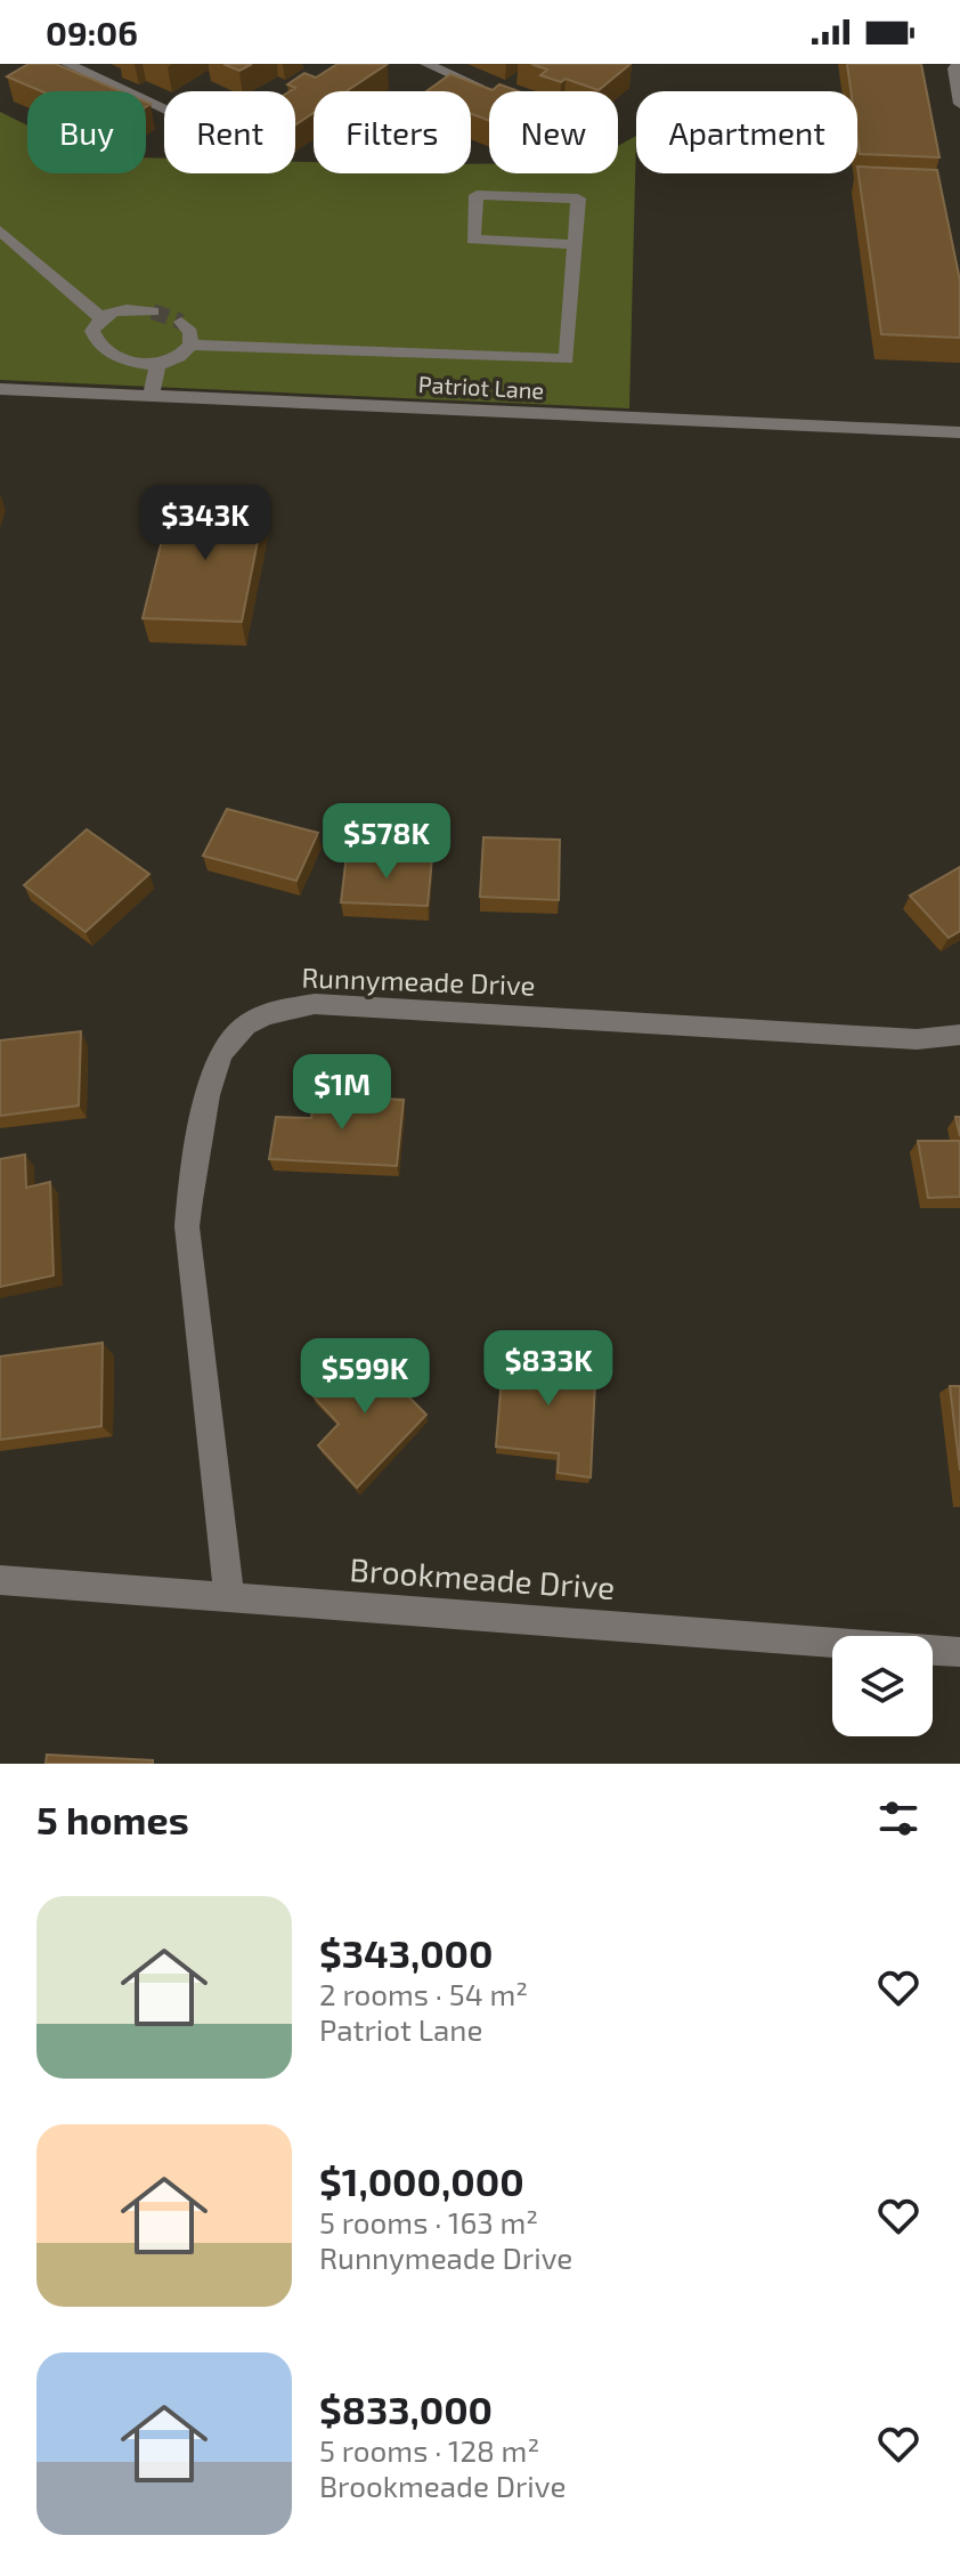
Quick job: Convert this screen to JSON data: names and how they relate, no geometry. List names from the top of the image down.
{
  "streets": {
    "street": ["Patriot Lane", "Runnymeade Drive", "Brookmeade Drive"]
  },
  "crossings": [
    ["Runnymeade Drive", "Brookmeade Drive"]
  ],
  "page": {
    "status": "09:06",
    "chip": [
      "Buy",
      "Rent",
      "Filters",
      "New",
      "Apartment"
    ],
    "price": [
      "$343K",
      "$578K",
      "$1M",
      "$833K",
      "$599K"
    ],
    "heading": "5 homes",
    "list": [
      {
        "name": "$343,000",
        "note": "2 rooms · 54 m² · Patriot Lane"
      },
      {
        "name": "$1,000,000",
        "note": "5 rooms · 163 m² · Runnymeade Drive"
      },
      {
        "name": "$833,000",
        "note": "5 rooms · 128 m² · Brookmeade Drive"
      }
    ]
  }
}
